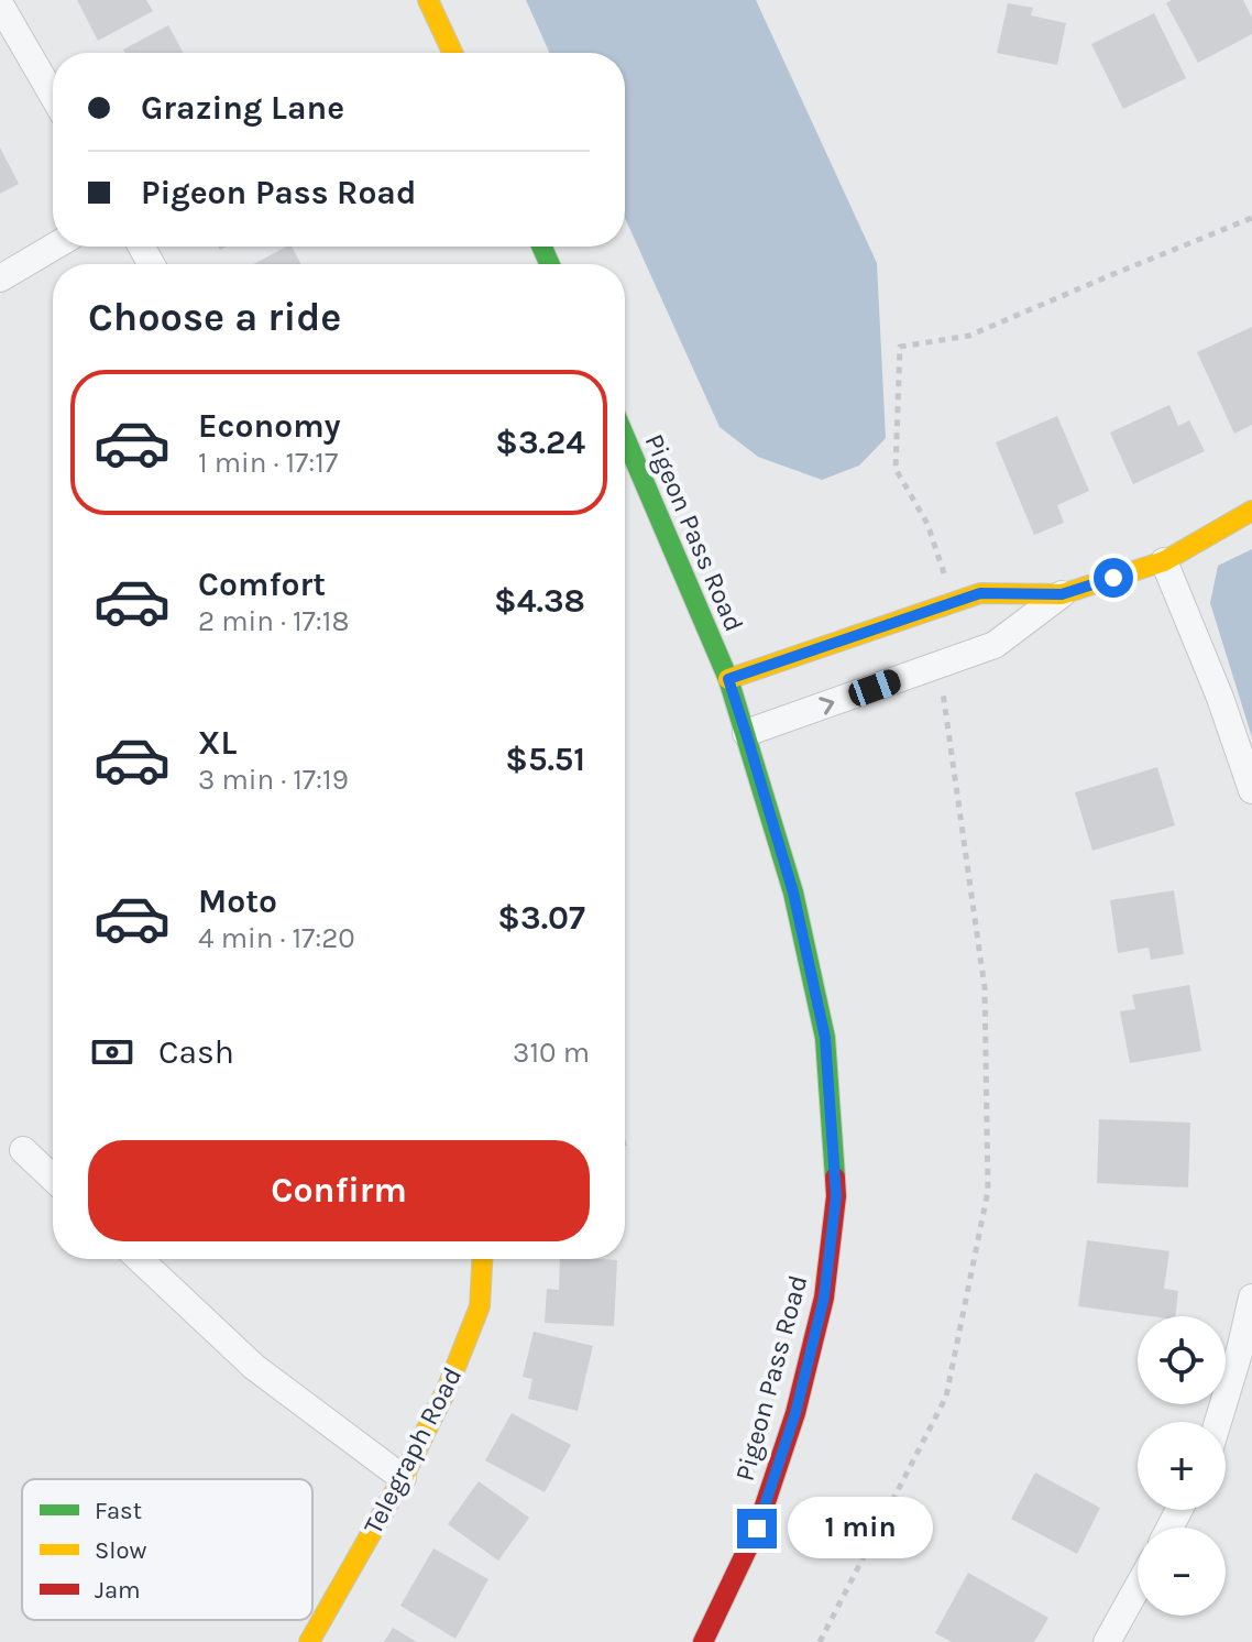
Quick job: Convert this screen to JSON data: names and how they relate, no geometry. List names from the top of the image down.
{
  "streets": {
    "street": ["Pigeon Pass Road", "Telegraph Road"]
  },
  "legend": ["Fast", "Slow", "Jam"],
  "page": {
    "banner": ["Grazing Lane", "Pigeon Pass Road"],
    "heading": "Choose a ride",
    "list": [
      {
        "name": "Economy",
        "note": "1 min · 17:17",
        "value": "$3.24"
      },
      {
        "name": "Comfort",
        "note": "2 min · 17:18",
        "value": "$4.38"
      },
      {
        "name": "XL",
        "note": "3 min · 17:19",
        "value": "$5.51"
      },
      {
        "name": "Moto",
        "note": "4 min · 17:20",
        "value": "$3.07"
      }
    ],
    "pay": ["Cash", "310 m"],
    "buttons": "Confirm",
    "map_buttons": ["+", "−"],
    "bubble": "1 min"
  }
}
